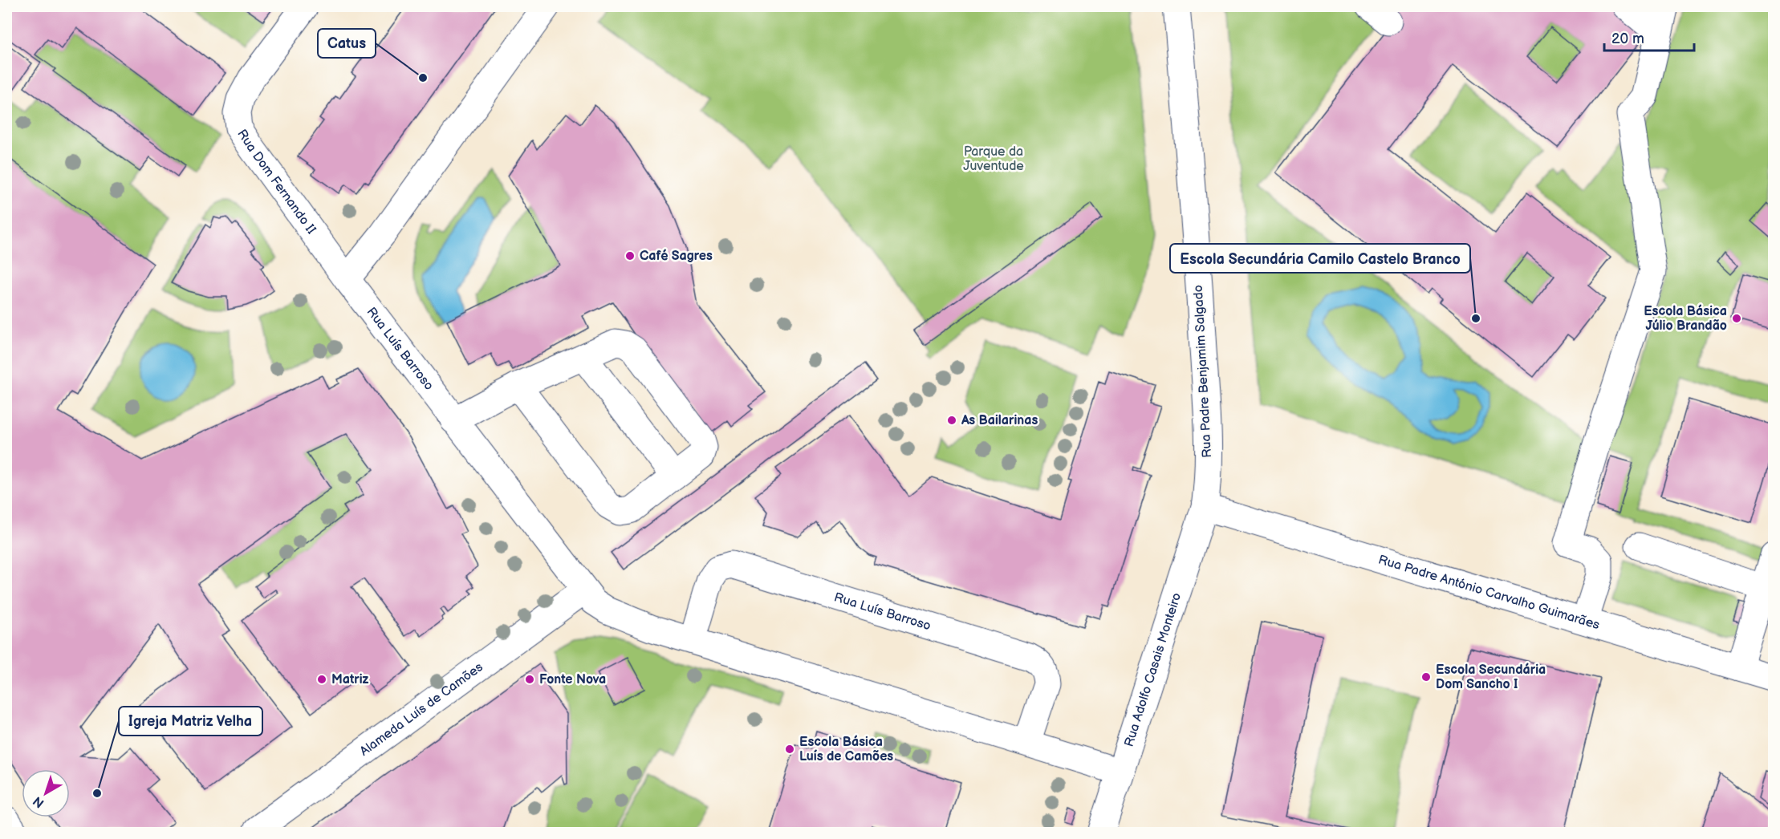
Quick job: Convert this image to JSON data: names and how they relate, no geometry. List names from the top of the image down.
{
  "streets": {
    "street": [
      "Rua Dom Fernando II",
      "Rua Luís Barroso",
      "Rua Padre Benjamim Salgado",
      "Rua Padre António Carvalho Guimarães",
      "Rua Adolfo Casais Monteiro",
      "Alameda Luís de Camões"
    ]
  },
  "crossings": [
    ["Rua Dom Fernando II", "Rua Luís Barroso"],
    ["Rua Luís Barroso", "Rua Adolfo Casais Monteiro"],
    ["Rua Luís Barroso", "Alameda Luís de Camões"],
    ["Rua Padre Benjamim Salgado", "Rua Padre António Carvalho Guimarães"],
    ["Rua Padre Benjamim Salgado", "Rua Adolfo Casais Monteiro"],
    ["Rua Padre António Carvalho Guimarães", "Rua Adolfo Casais Monteiro"]
  ],
  "parks": ["Parque da Juventude"],
  "places": [
    "Catus",
    "Café Sagres",
    "Escola Secundária Camilo Castelo Branco",
    "Escola Básica Júlio Brandão",
    "As Bailarinas",
    "Escola Secundária Dom Sancho I",
    "Matriz",
    "Fonte Nova",
    "Escola Básica Luís de Camões",
    "Igreja Matriz Velha"
  ],
  "scale_bar": "20 m",
  "north": "bottom left"
}
